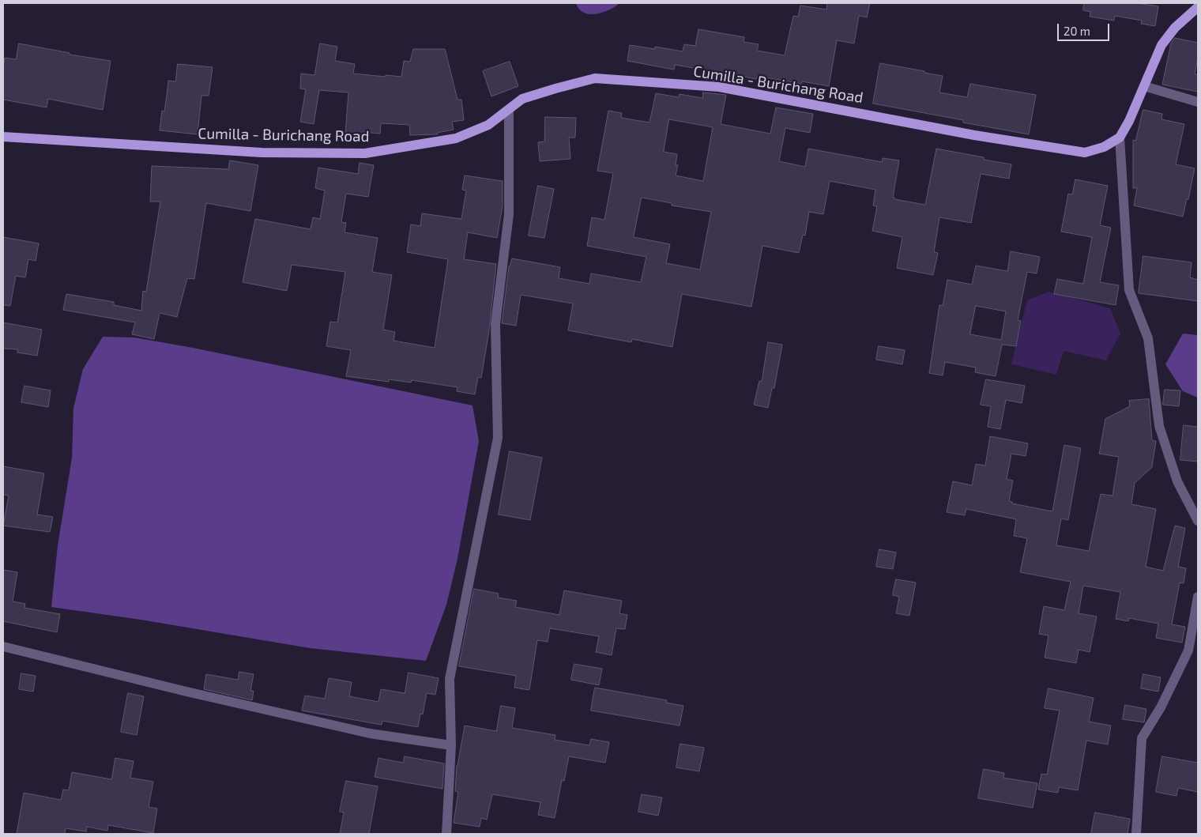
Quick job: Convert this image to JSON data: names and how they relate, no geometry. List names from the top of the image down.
{
  "streets": {
    "main road": ["Cumilla - Burichang Road"]
  },
  "scale_bar": "20 m"
}
